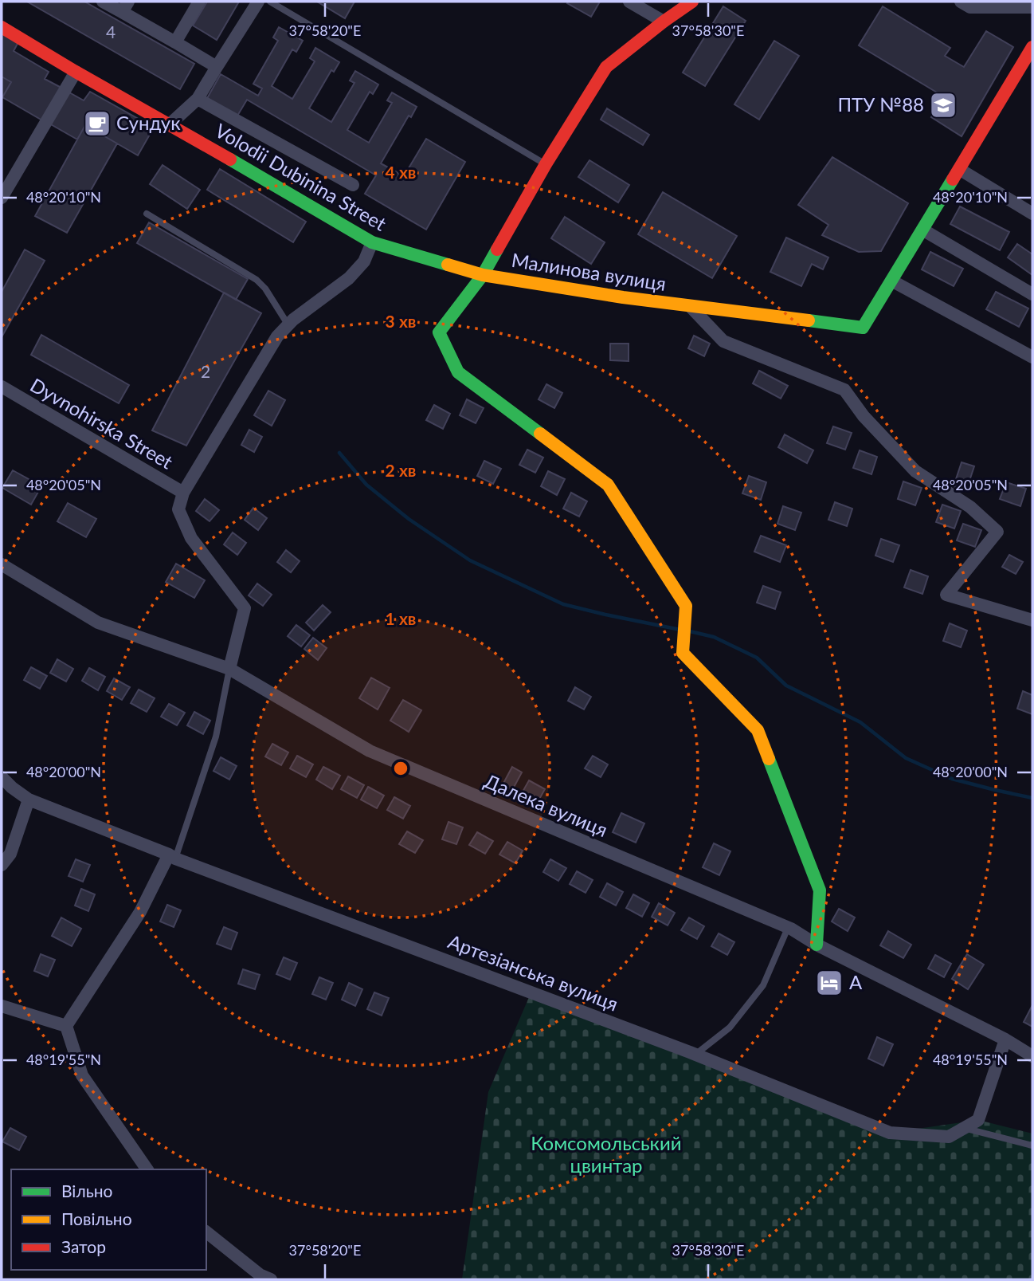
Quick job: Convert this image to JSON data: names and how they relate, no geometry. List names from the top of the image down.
{
  "streets": {
    "street": [
      "Volodii Dubinina Street",
      "Малинова вулиця",
      "Dyvnohirska Street",
      "Далека вулиця",
      "Артезіанська вулиця"
    ]
  },
  "crossings": [
    ["Volodii Dubinina Street", "Малинова вулиця"]
  ],
  "parks": ["Комсомольський цвинтар"],
  "places": {
    "school or university": ["ПТУ №88"],
    "cafe": ["Сундук"],
    "hotel": ["А"]
  },
  "house_numbers": ["4", "2"],
  "legend": ["Вільно", "Повільно", "Затор"],
  "coordinates": [
    "37°58'20\"E",
    "37°58'30\"E",
    "48°20'10\"N",
    "48°20'05\"N",
    "48°20'00\"N",
    "48°19'55\"N"
  ],
  "rings": [
    "4 хв",
    "3 хв",
    "2 хв",
    "1 хв"
  ]
}
